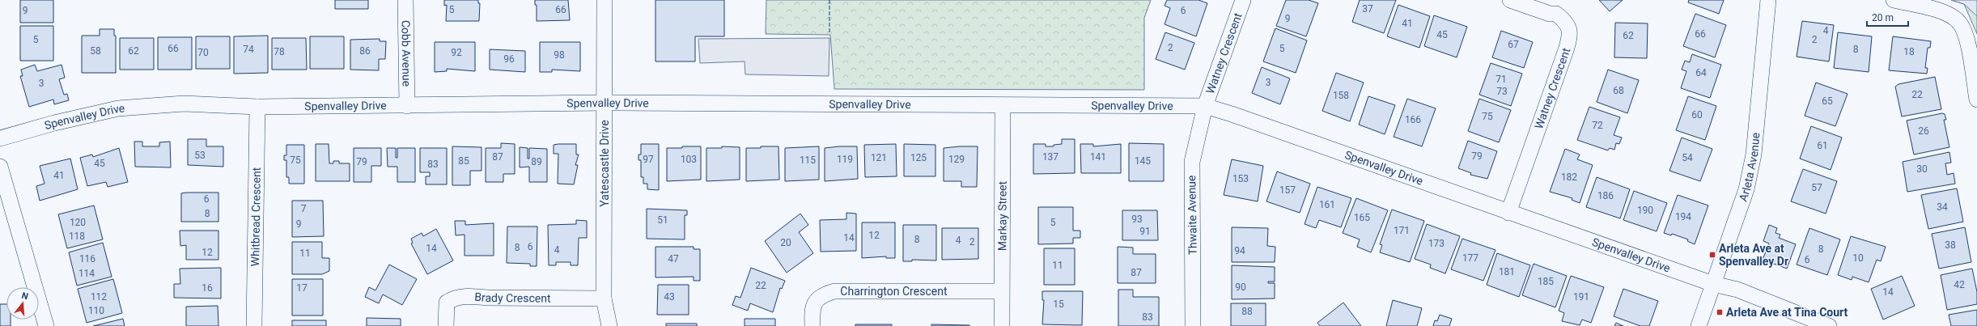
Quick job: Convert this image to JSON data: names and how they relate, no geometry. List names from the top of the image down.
{
  "streets": {
    "street": [
      "Cobb Avenue",
      "Watney Crescent",
      "Spenvalley Drive",
      "Yatescastle Drive",
      "Arleta Avenue",
      "Thwaite Avenue",
      "Markay Street",
      "Whitbread Crescent",
      "Charrington Crescent",
      "Brady Crescent"
    ]
  },
  "crossings": [
    ["Cobb Avenue", "Spenvalley Drive"],
    ["Watney Crescent", "Spenvalley Drive"],
    ["Watney Crescent", "Thwaite Avenue"],
    ["Spenvalley Drive", "Yatescastle Drive"],
    ["Spenvalley Drive", "Arleta Avenue"],
    ["Spenvalley Drive", "Thwaite Avenue"],
    ["Spenvalley Drive", "Markay Street"],
    ["Spenvalley Drive", "Whitbread Crescent"],
    ["Yatescastle Drive", "Brady Crescent"],
    ["Markay Street", "Charrington Crescent"]
  ],
  "places": {
    "transit": ["Arleta Ave at Spenvalley Dr", "Arleta Ave at Tina Court"]
  },
  "house_numbers": [
    "37",
    "5",
    "66",
    "9",
    "6",
    "9",
    "41",
    "4",
    "66",
    "45",
    "62",
    "5",
    "2",
    "67",
    "2",
    "66",
    "5",
    "74",
    "8",
    "58",
    "62",
    "86",
    "78",
    "18",
    "70",
    "92",
    "98",
    "96",
    "64",
    "71",
    "3",
    "3",
    "68",
    "73",
    "22",
    "158",
    "65",
    "60",
    "75",
    "166",
    "72",
    "26",
    "61",
    "53",
    "79",
    "87",
    "137",
    "141",
    "121",
    "125",
    "54",
    "97",
    "103",
    "119",
    "129",
    "75",
    "115",
    "85",
    "145",
    "79",
    "89",
    "45",
    "83",
    "30",
    "41",
    "182",
    "153",
    "57",
    "157",
    "186",
    "6",
    "161",
    "34",
    "7",
    "190",
    "8",
    "194",
    "165",
    "93",
    "51",
    "120",
    "5",
    "9",
    "171",
    "91",
    "12",
    "118",
    "14",
    "8",
    "4",
    "2",
    "20",
    "173",
    "38",
    "6",
    "8",
    "14",
    "8",
    "4",
    "94",
    "12",
    "11",
    "177",
    "10",
    "116",
    "47",
    "6",
    "11",
    "181",
    "87",
    "114",
    "185",
    "42",
    "22",
    "90",
    "16",
    "17",
    "14",
    "112",
    "43",
    "191",
    "15",
    "110",
    "88",
    "83"
  ],
  "scale_bar": "20 m",
  "north": "top"
}
